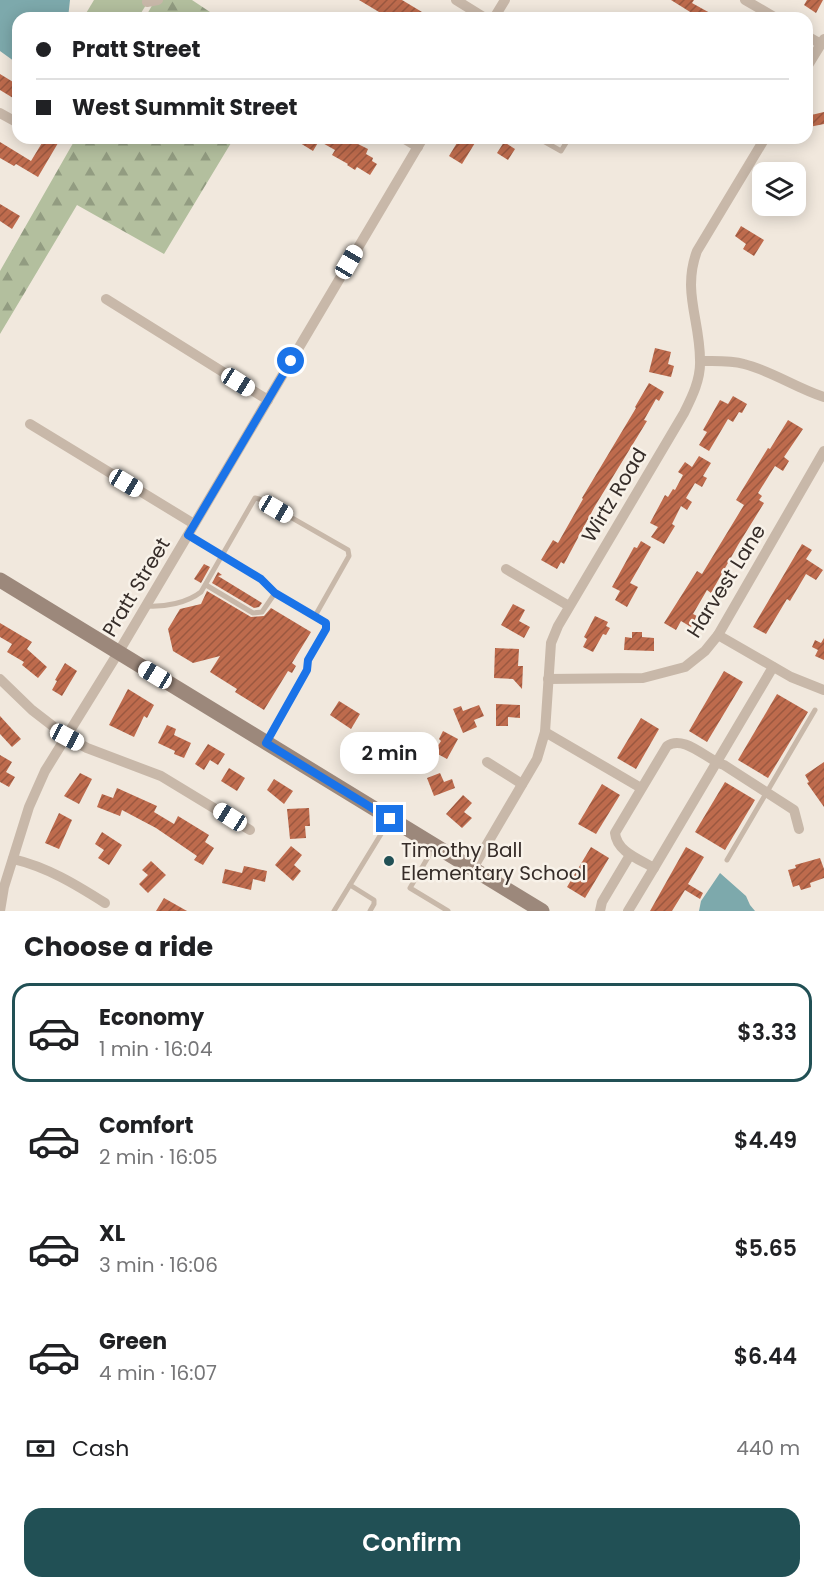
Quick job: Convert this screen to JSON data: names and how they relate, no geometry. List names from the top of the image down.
{
  "streets": {
    "street": ["Wirtz Road", "Harvest Lane", "Pratt Street"]
  },
  "crossings": [
    ["Wirtz Road", "Harvest Lane"]
  ],
  "places": ["Timothy Ball Elementary School"],
  "page": {
    "banner": ["Pratt Street", "West Summit Street"],
    "bubble": "2 min",
    "heading": "Choose a ride",
    "list": [
      {
        "name": "Economy",
        "note": "1 min · 16:04",
        "value": "$3.33"
      },
      {
        "name": "Comfort",
        "note": "2 min · 16:05",
        "value": "$4.49"
      },
      {
        "name": "XL",
        "note": "3 min · 16:06",
        "value": "$5.65"
      },
      {
        "name": "Green",
        "note": "4 min · 16:07",
        "value": "$6.44"
      }
    ],
    "pay": ["Cash", "440 m"],
    "buttons": "Confirm"
  }
}
